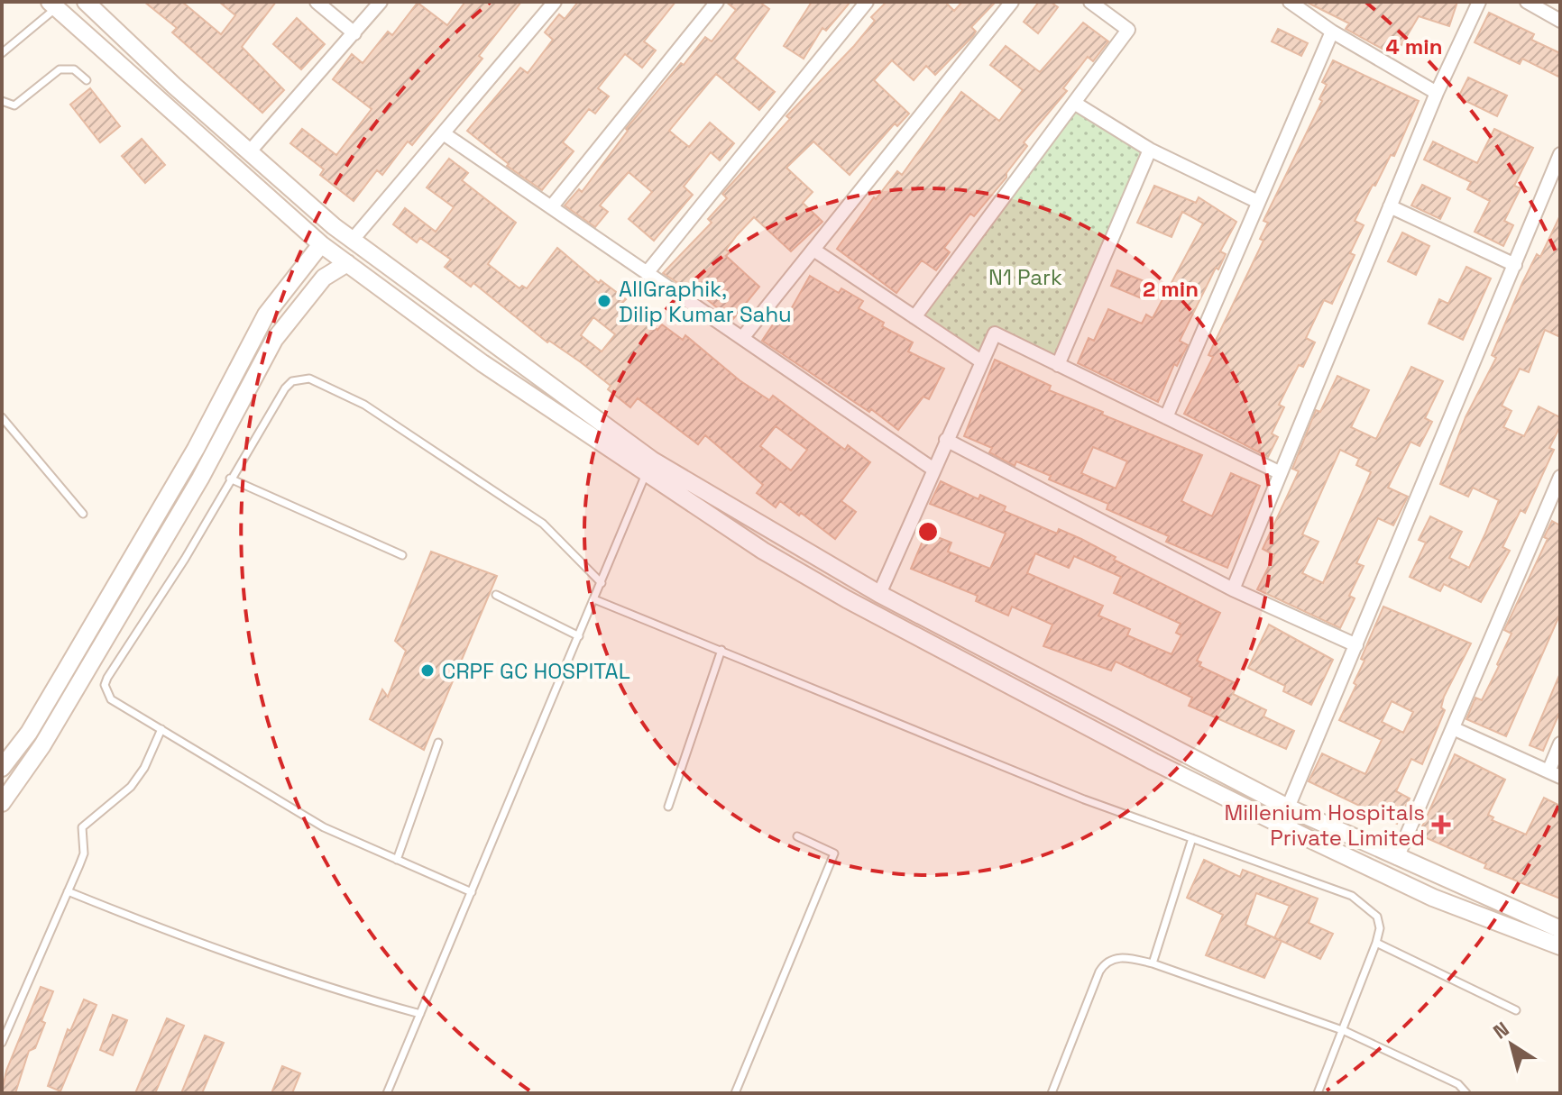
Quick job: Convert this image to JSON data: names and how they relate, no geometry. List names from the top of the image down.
{
  "parks": ["N1 Park"],
  "places": {
    "other": ["AllGraphik, Dilip Kumar Sahu", "CRPF GC HOSPITAL"],
    "health": ["Millenium Hospitals Private Limited"]
  },
  "north": "top left",
  "rings": ["4 min", "2 min"]
}
